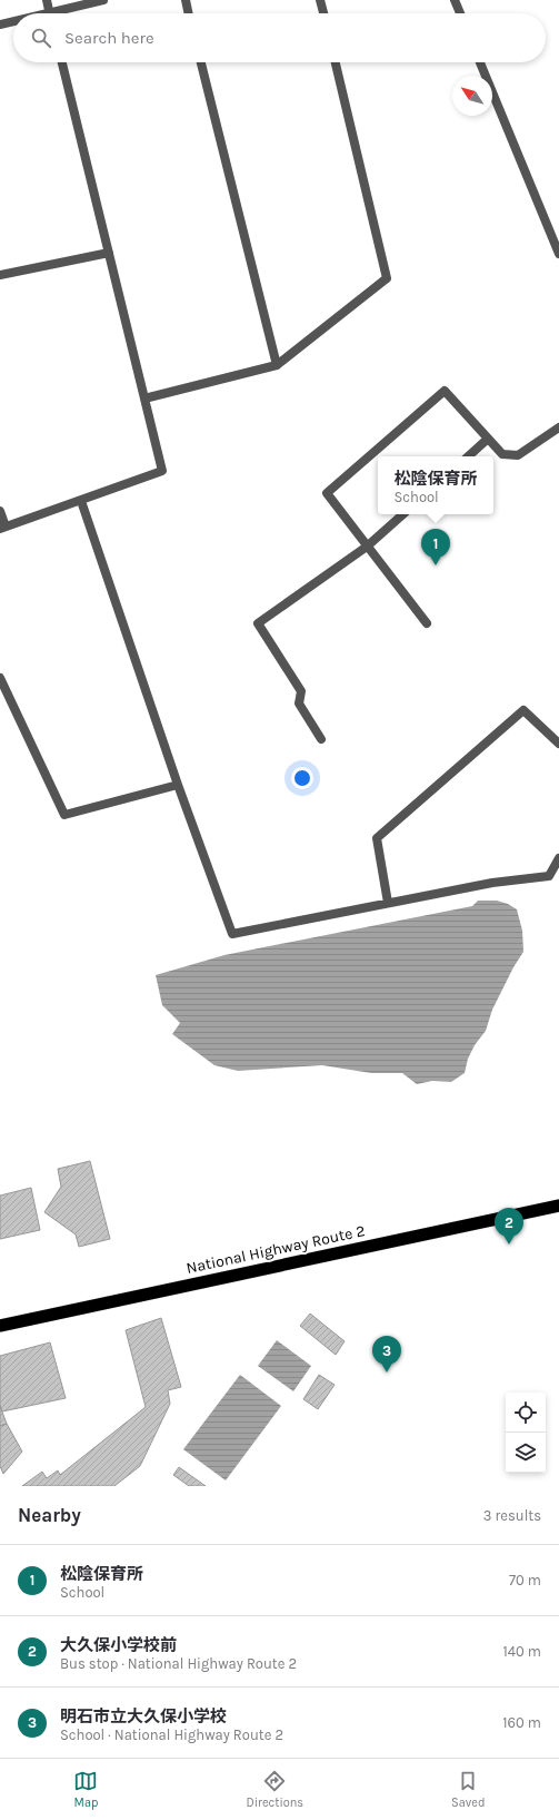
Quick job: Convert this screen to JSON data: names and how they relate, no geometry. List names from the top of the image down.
{
  "streets": {
    "highway": ["National Highway Route 2"]
  },
  "north": "top left",
  "page": {
    "search": "Search here",
    "popup": ["松陰保育所", "School"],
    "pins": ["1", "2", "3"],
    "heading": ["Nearby", "3 results"],
    "list": [
      {
        "mark": "1",
        "name": "松陰保育所",
        "note": "School",
        "value": "70 m"
      },
      {
        "mark": "2",
        "name": "大久保小学校前",
        "note": "Bus stop · National Highway Route 2",
        "value": "140 m"
      },
      {
        "mark": "3",
        "name": "明石市立大久保小学校",
        "note": "School · National Highway Route 2",
        "value": "160 m"
      }
    ],
    "nav": ["Map", "Directions", "Saved"]
  }
}
